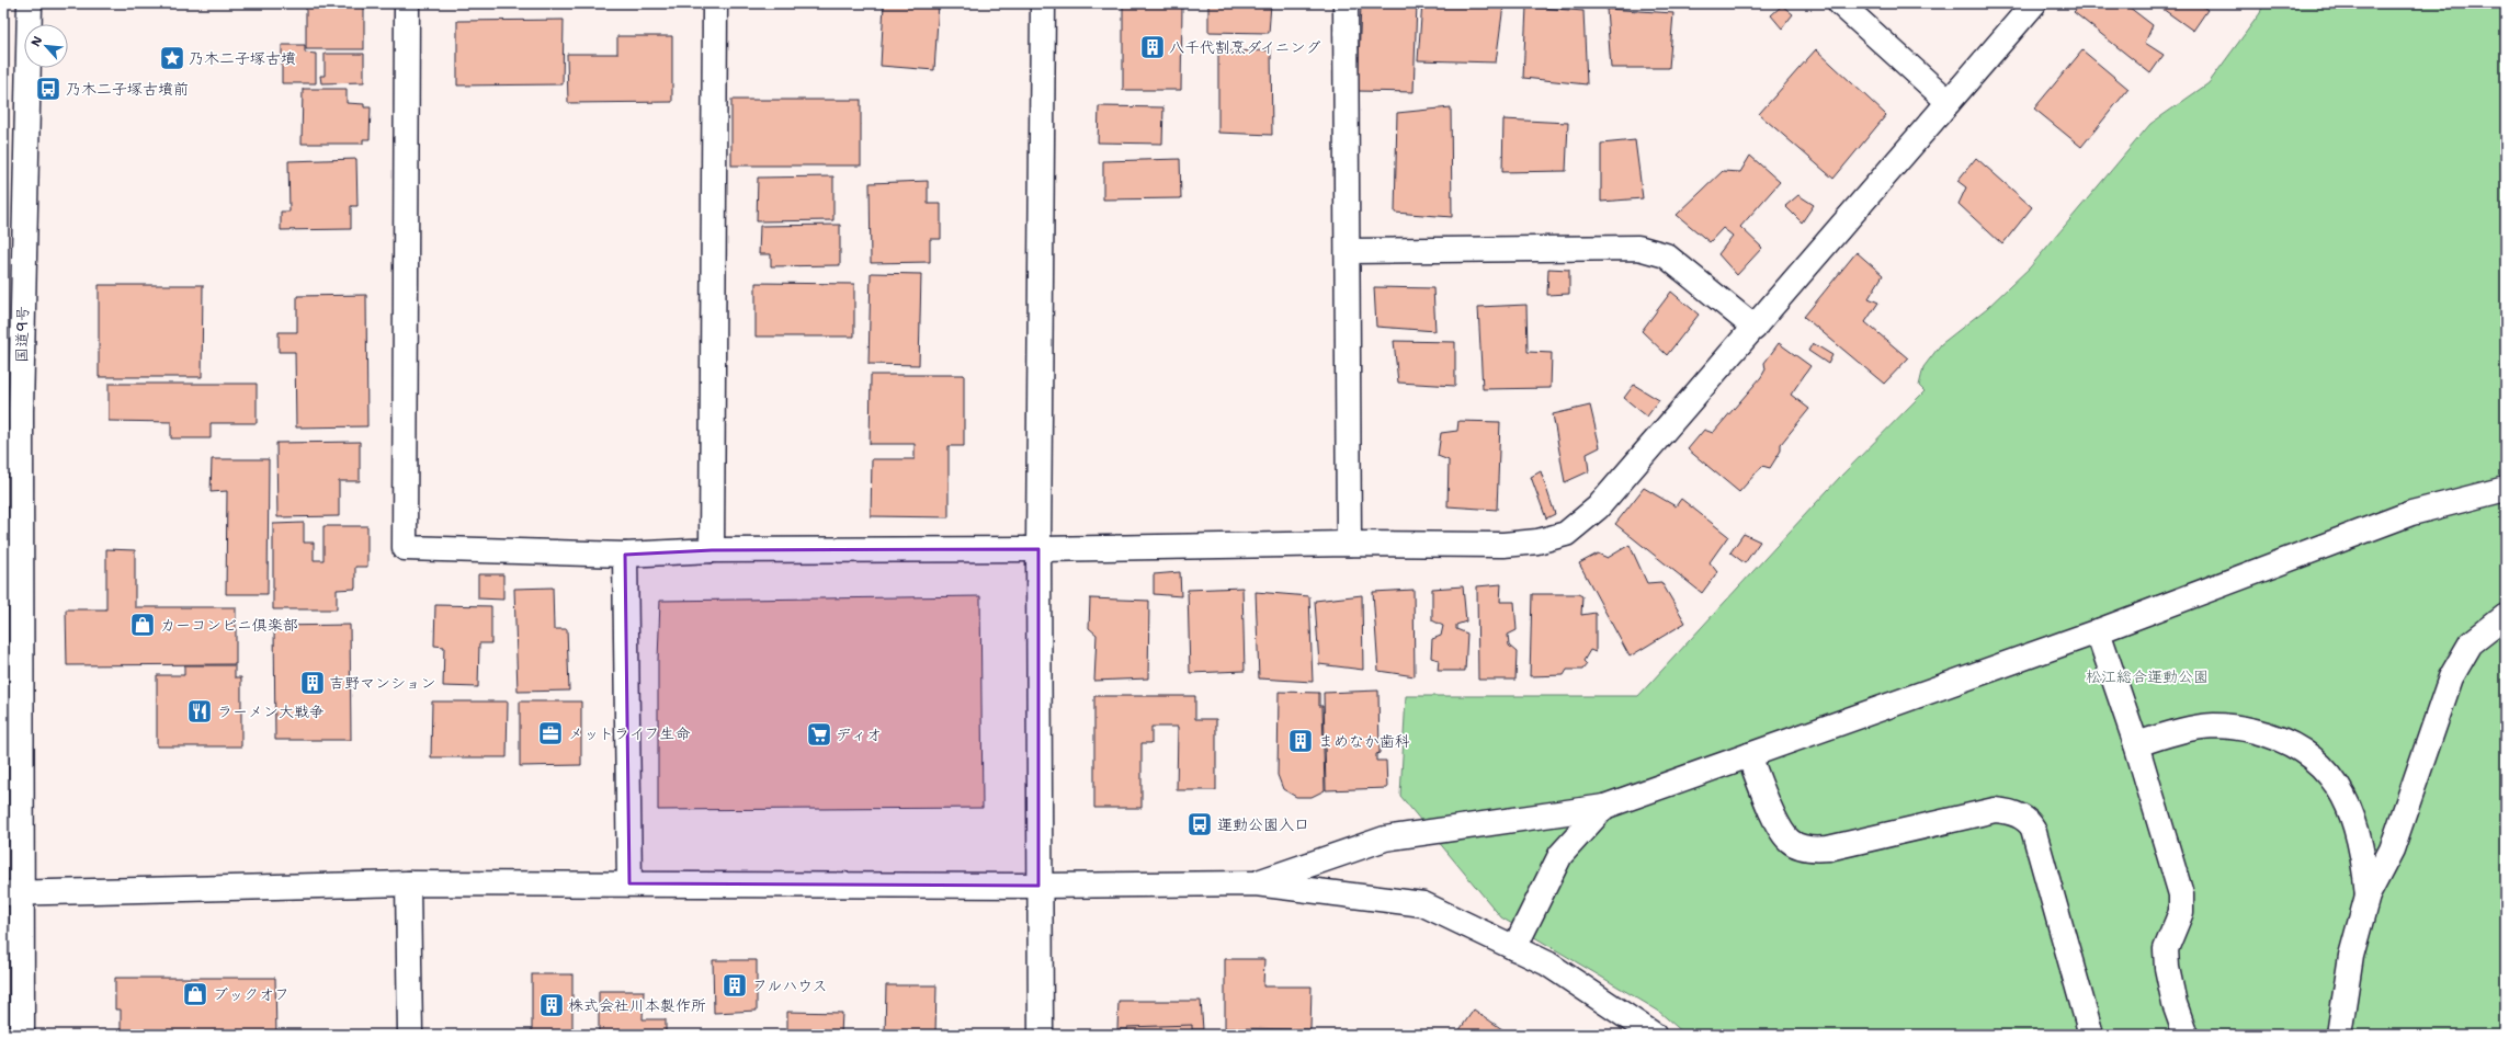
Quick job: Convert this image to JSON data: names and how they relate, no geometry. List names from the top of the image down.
{
  "streets": {
    "main road": ["国道9号"]
  },
  "parks": ["松江総合運動公園"],
  "places": {
    "building": [
      "八千代割烹ダイニング",
      "吉野マンション",
      "まめなか歯科",
      "フルハウス",
      "株式会社川本製作所"
    ],
    "place": ["乃木二子塚古墳"],
    "bus stop": ["乃木二子塚古墳前", "運動公園入口"],
    "shop": ["カーコンビニ俱楽部", "ブックオフ"],
    "restaurant": ["ラーメン大戦争"],
    "office": ["メットライフ生命"],
    "supermarket": ["ディオ"]
  },
  "north": "top left"
}
